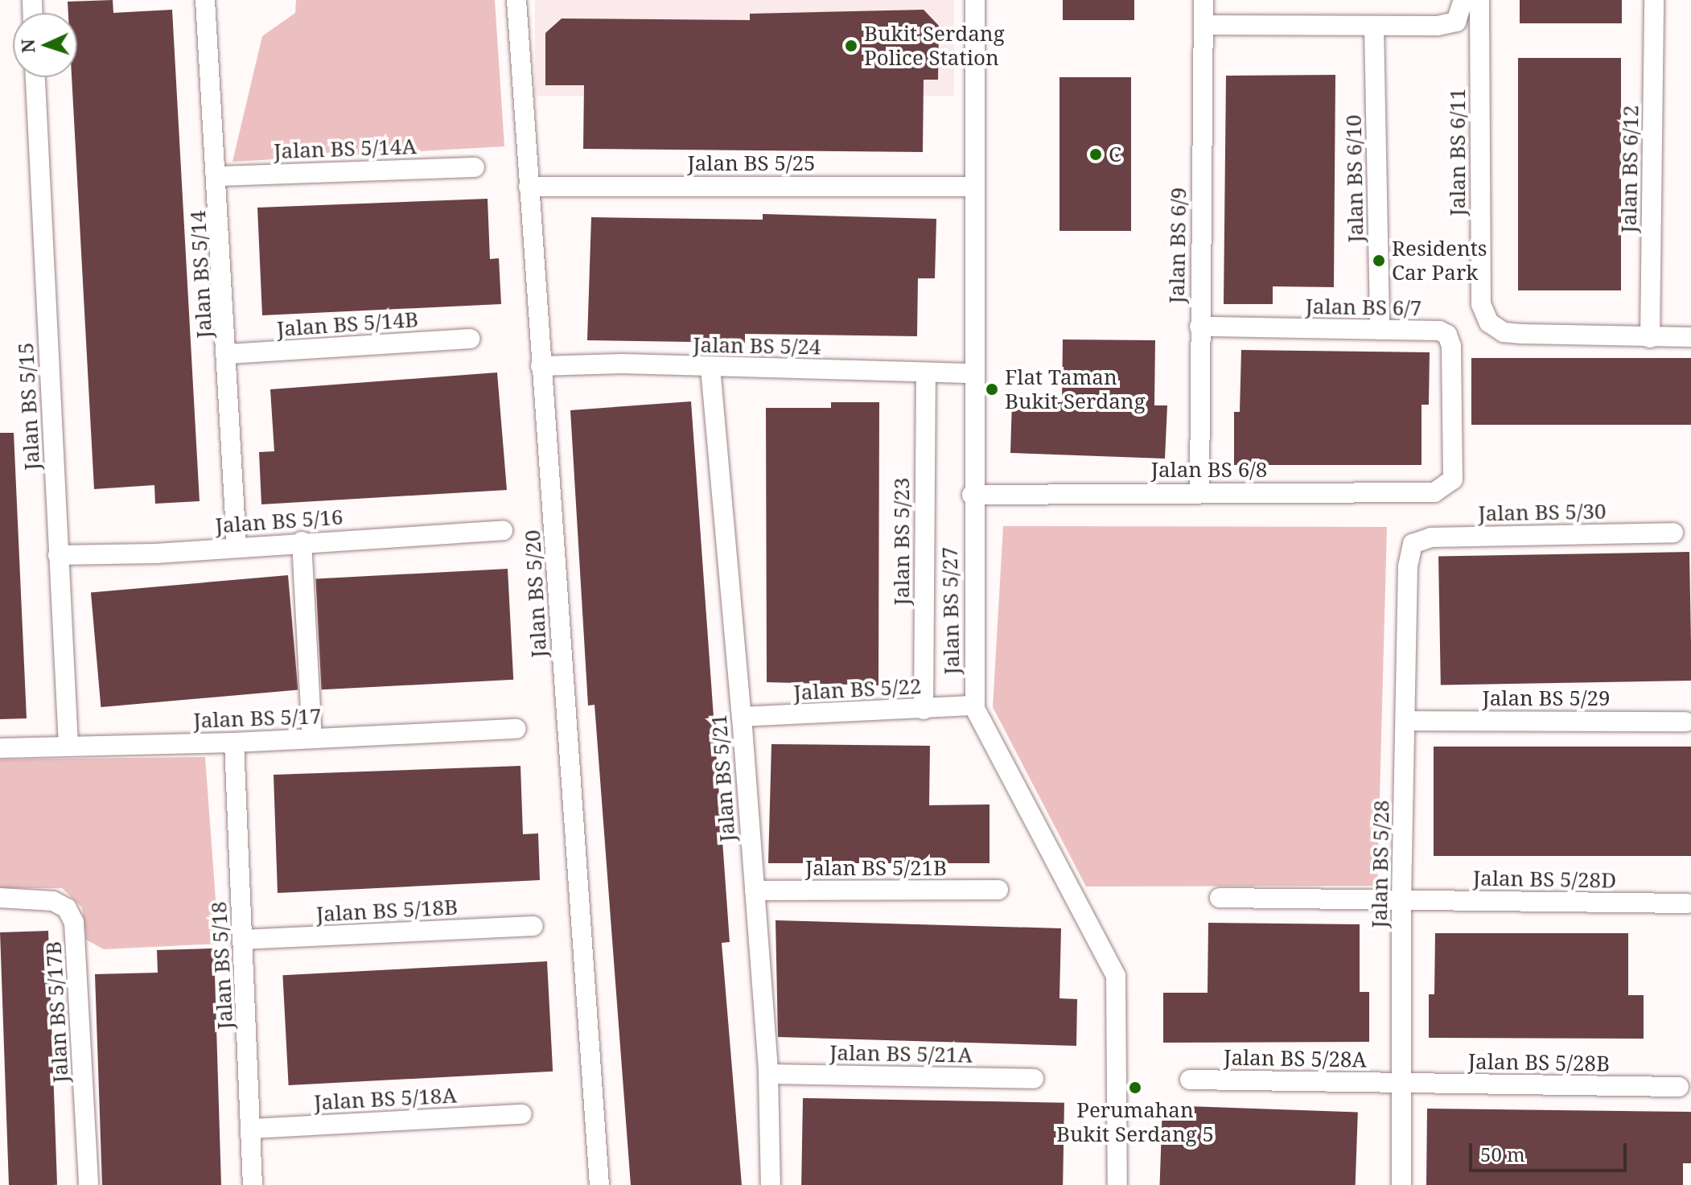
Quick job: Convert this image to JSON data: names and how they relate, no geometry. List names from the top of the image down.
{
  "streets": {
    "street": [
      "Jalan BS 5/14A",
      "Jalan BS 6/11",
      "Jalan BS 5/25",
      "Jalan BS 6/12",
      "Jalan BS 6/10",
      "Jalan BS 6/9",
      "Jalan BS 5/14",
      "Jalan BS 6/7",
      "Jalan BS 5/14B",
      "Jalan BS 5/24",
      "Jalan BS 5/15",
      "Jalan BS 6/8",
      "Jalan BS 5/30",
      "Jalan BS 5/16",
      "Jalan BS 5/23",
      "Jalan BS 5/20",
      "Jalan BS 5/27",
      "Jalan BS 5/22",
      "Jalan BS 5/29",
      "Jalan BS 5/17",
      "Jalan BS 5/21",
      "Jalan BS 5/28",
      "Jalan BS 5/21B",
      "Jalan BS 5/28D",
      "Jalan BS 5/18B",
      "Jalan BS 5/18",
      "Jalan BS 5/17B",
      "Jalan BS 5/21A",
      "Jalan BS 5/28A",
      "Jalan BS 5/28B",
      "Jalan BS 5/18A"
    ]
  },
  "crossings": [
    ["Jalan BS 5/14A", "Jalan BS 5/14"],
    ["Jalan BS 6/11", "Jalan BS 6/12"],
    ["Jalan BS 5/25", "Jalan BS 5/20"],
    ["Jalan BS 5/25", "Jalan BS 5/27"],
    ["Jalan BS 6/10", "Jalan BS 6/7"],
    ["Jalan BS 6/9", "Jalan BS 6/7"],
    ["Jalan BS 6/9", "Jalan BS 6/8"],
    ["Jalan BS 5/14", "Jalan BS 5/14B"],
    ["Jalan BS 5/14", "Jalan BS 5/16"],
    ["Jalan BS 6/7", "Jalan BS 6/8"],
    ["Jalan BS 5/24", "Jalan BS 5/23"],
    ["Jalan BS 5/24", "Jalan BS 5/20"],
    ["Jalan BS 5/24", "Jalan BS 5/27"],
    ["Jalan BS 5/24", "Jalan BS 5/21"],
    ["Jalan BS 5/15", "Jalan BS 5/16"],
    ["Jalan BS 5/15", "Jalan BS 5/17"],
    ["Jalan BS 6/8", "Jalan BS 5/27"],
    ["Jalan BS 5/30", "Jalan BS 5/28"],
    ["Jalan BS 5/23", "Jalan BS 5/22"],
    ["Jalan BS 5/27", "Jalan BS 5/22"],
    ["Jalan BS 5/22", "Jalan BS 5/21"],
    ["Jalan BS 5/29", "Jalan BS 5/28"],
    ["Jalan BS 5/17", "Jalan BS 5/18"],
    ["Jalan BS 5/21", "Jalan BS 5/21B"],
    ["Jalan BS 5/21", "Jalan BS 5/21A"],
    ["Jalan BS 5/28", "Jalan BS 5/28D"],
    ["Jalan BS 5/28", "Jalan BS 5/28A"],
    ["Jalan BS 5/28", "Jalan BS 5/28B"],
    ["Jalan BS 5/18B", "Jalan BS 5/18"],
    ["Jalan BS 5/18", "Jalan BS 5/18A"],
    ["Jalan BS 5/28A", "Jalan BS 5/28B"]
  ],
  "places": [
    "Bukit Serdang Police Station",
    "C",
    "Residents Car Park",
    "Flat Taman Bukit Serdang",
    "Perumahan Bukit Serdang 5"
  ],
  "scale_bar": "50 m",
  "north": "left"
}
